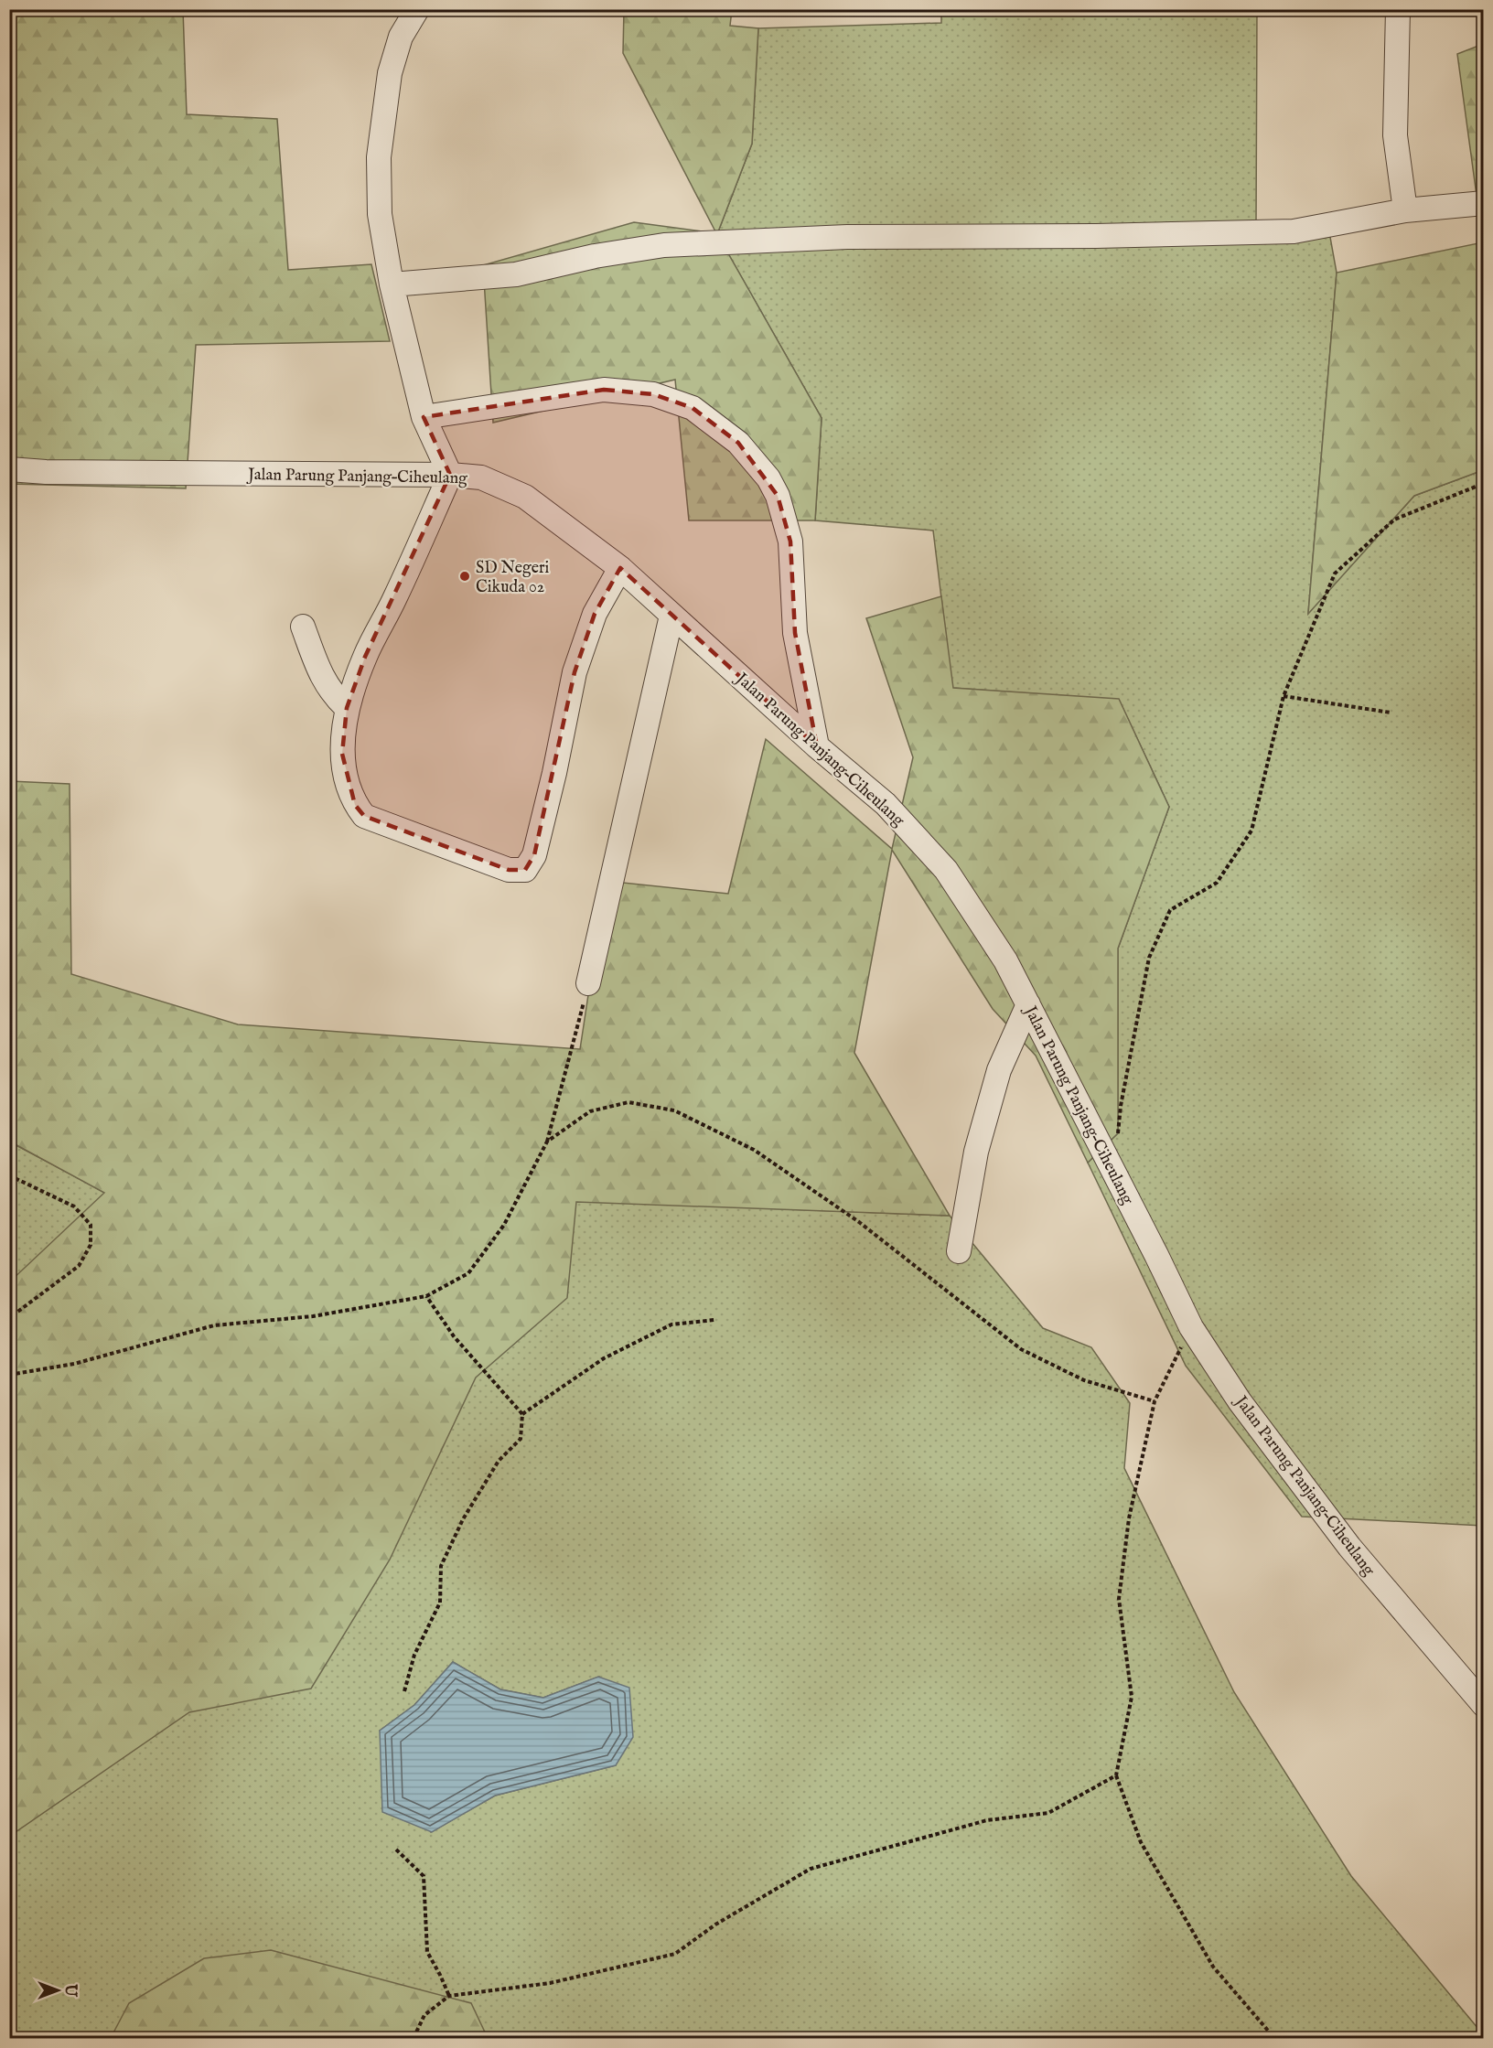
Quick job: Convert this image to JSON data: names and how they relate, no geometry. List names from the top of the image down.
{
  "streets": {
    "street": ["Jalan Parung Panjang–Ciheulang"]
  },
  "places": ["SD Negeri Cikuda 02"],
  "north": "right"
}
